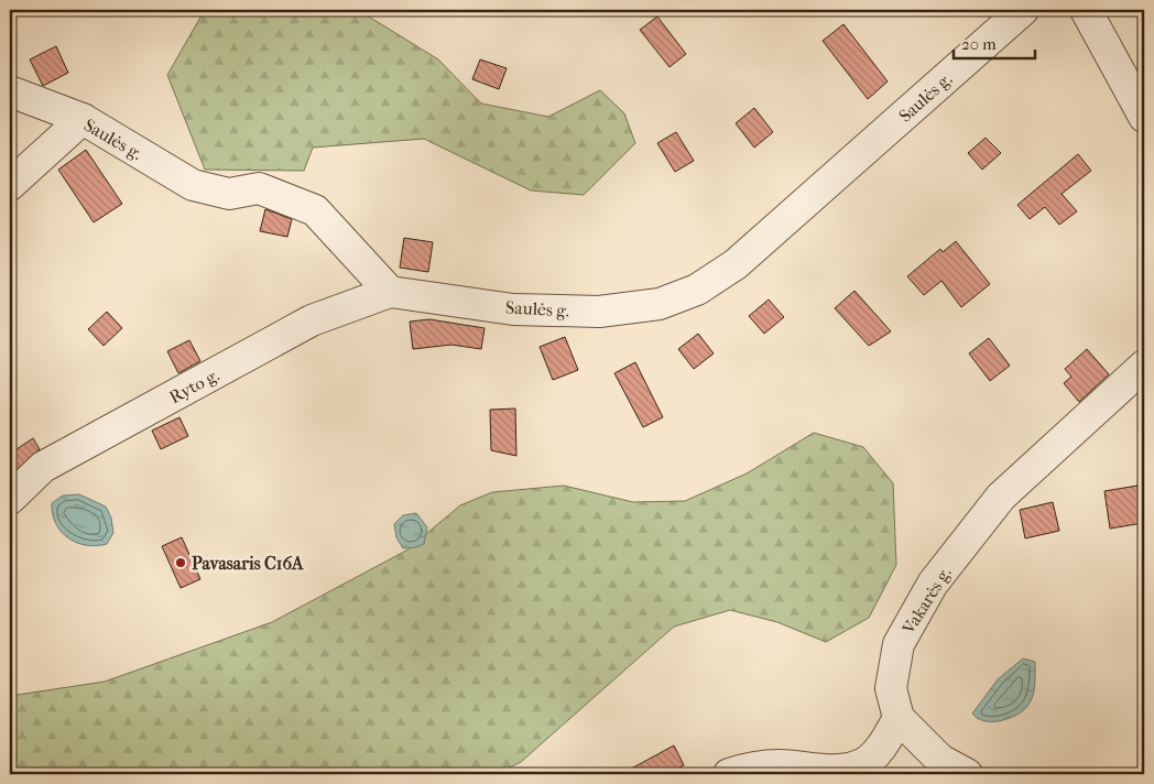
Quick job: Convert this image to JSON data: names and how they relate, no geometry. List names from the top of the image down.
{
  "streets": {
    "street": ["Saulės g.", "Ryto g.", "Vakarės g."]
  },
  "crossings": [
    ["Saulės g.", "Ryto g."]
  ],
  "places": ["Pavasaris C16A"],
  "scale_bar": "20 m"
}
